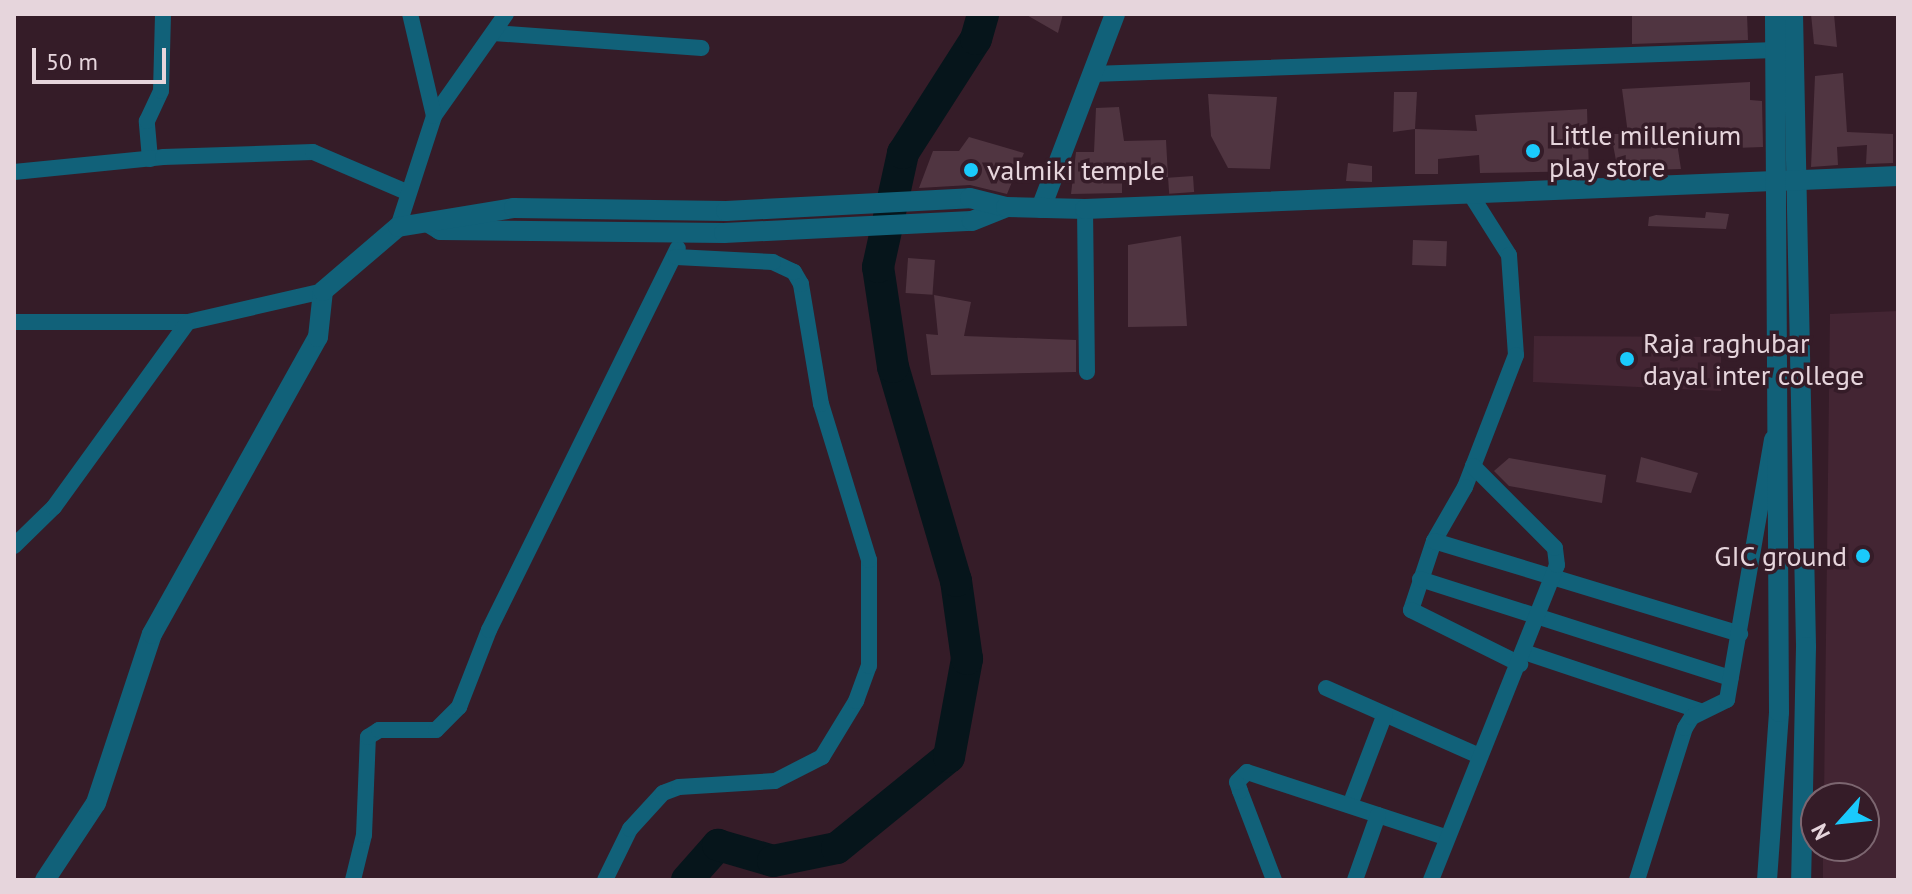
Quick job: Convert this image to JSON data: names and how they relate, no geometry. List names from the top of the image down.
{
  "places": [
    "Little millenium play store",
    "valmiki temple",
    "Raja raghubar dayal inter college",
    "GIC ground"
  ],
  "scale_bar": "50 m",
  "north": "bottom left"
}
